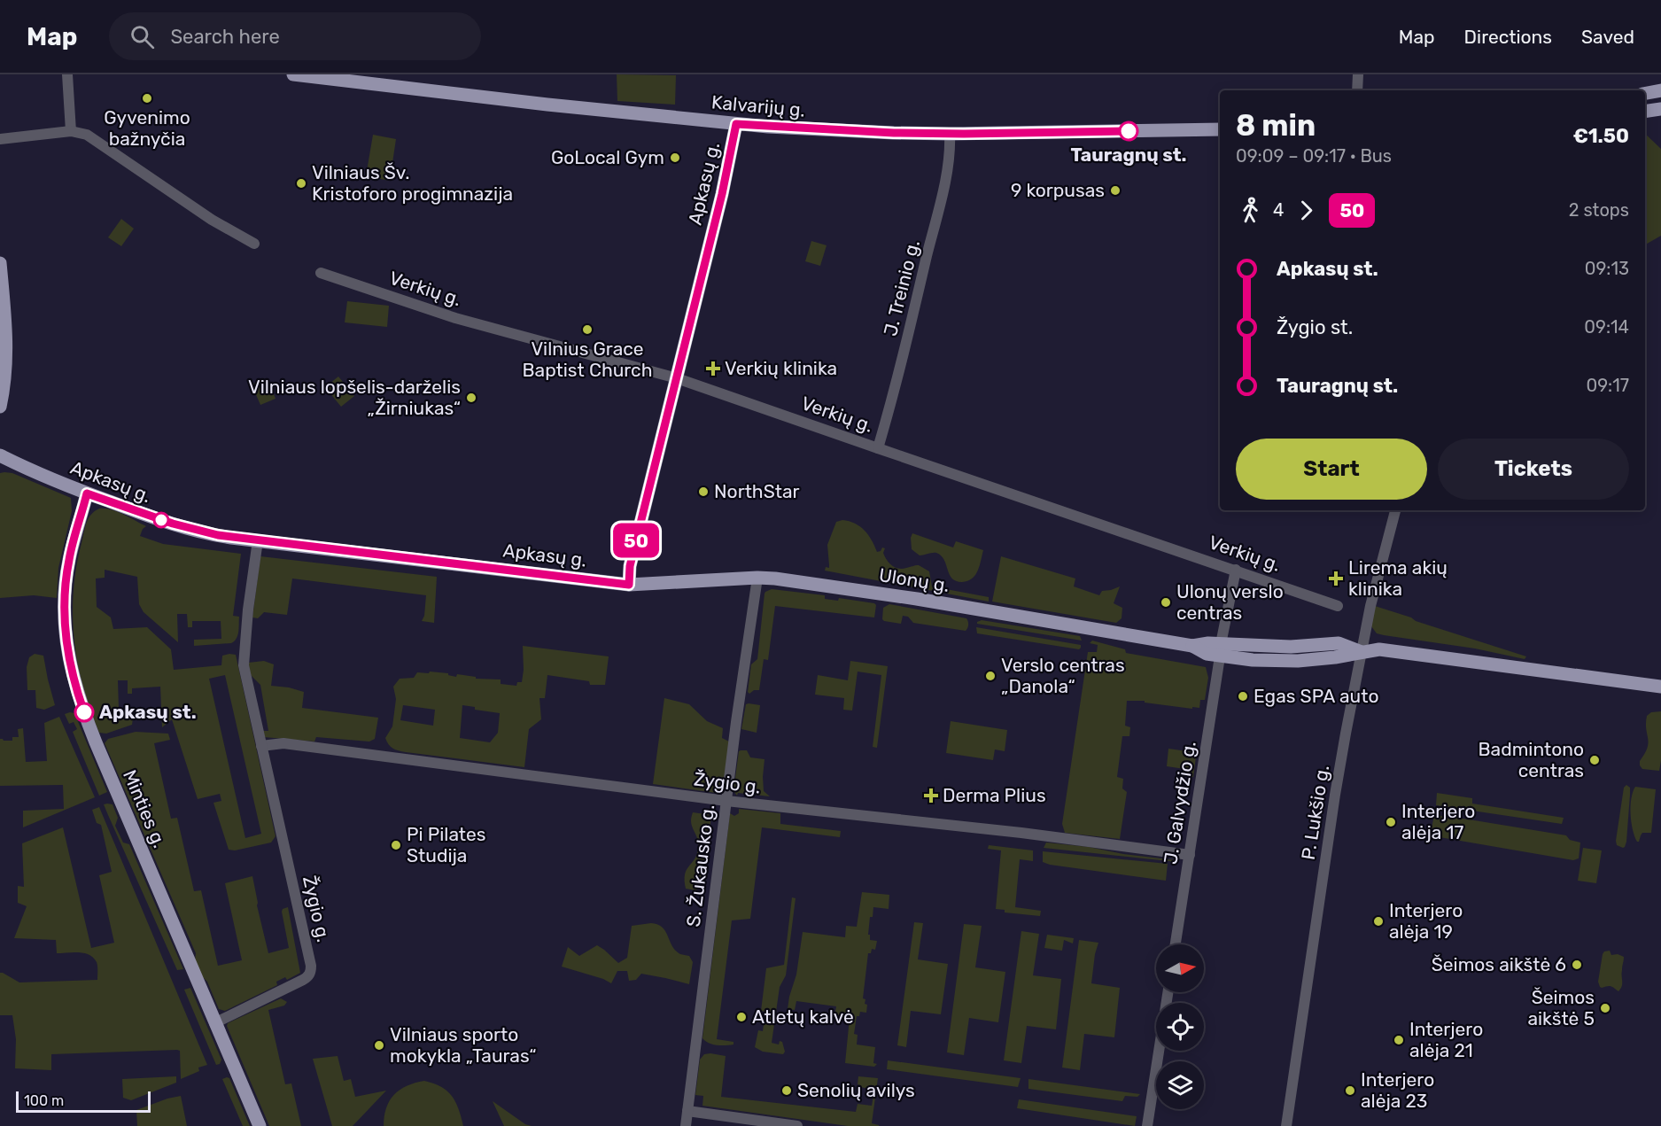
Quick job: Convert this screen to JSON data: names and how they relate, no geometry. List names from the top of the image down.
{
  "streets": {
    "main road": [
      "Kalvarijų g.",
      "Apkasų g.",
      "Ulonų g.",
      "Minties g."
    ],
    "street": [
      "J. Treinio g.",
      "Verkių g.",
      "Žygio g.",
      "J. Galvydžio g.",
      "P. Lukšio g.",
      "S. Žukausko g."
    ]
  },
  "crossings": [
    ["Kalvarijų g.", "Apkasų g."],
    ["Kalvarijų g.", "J. Treinio g."],
    ["Apkasų g.", "Verkių g."],
    ["Apkasų g.", "Ulonų g."],
    ["Apkasų g.", "Žygio g."],
    ["Apkasų g.", "Minties g."],
    ["J. Treinio g.", "Verkių g."],
    ["Verkių g.", "J. Galvydžio g."],
    ["Ulonų g.", "J. Galvydžio g."],
    ["Ulonų g.", "P. Lukšio g."],
    ["Ulonų g.", "S. Žukausko g."],
    ["Žygio g.", "J. Galvydžio g."],
    ["Žygio g.", "Minties g."],
    ["Žygio g.", "S. Žukausko g."]
  ],
  "places": {
    "other": [
      "Gyvenimo bažnyčia",
      "Tauragnų st.",
      "GoLocal Gym",
      "Vilniaus Šv. Kristoforo progimnazija",
      "9 korpusas",
      "Vilnius Grace Baptist Church",
      "Vilniaus lopšelis-darželis „Žirniukas“",
      "NorthStar",
      "Ulonų verslo centras",
      "Verslo centras „Danola“",
      "Egas SPA auto",
      "Apkasų st.",
      "Badmintono centras",
      "Interjero alėja 17",
      "Pi Pilates Studija",
      "Interjero alėja 19",
      "Šeimos aikštė 6",
      "Šeimos aikštė 5",
      "Atletų kalvė",
      "Interjero alėja 21",
      "Vilniaus sporto mokykla „Tauras“",
      "Senolių avilys",
      "Interjero alėja 23"
    ],
    "health": ["Verkių klinika", "Lirema akių klinika", "Derma Plius"]
  },
  "lines": ["bus line 50"],
  "scale_bar": "100 m",
  "north": "right",
  "page": {
    "header": "Map",
    "search": "Search here",
    "nav": ["Map", "Directions", "Saved"],
    "on_map": "50",
    "heading": ["8 min", "09:09 – 09:17 · Bus", "€1.50"],
    "legs": ["4", "50", "2 stops"],
    "list": [
      {
        "name": "Apkasų st.",
        "value": "09:13"
      },
      {
        "name": "Žygio st.",
        "value": "09:14"
      },
      {
        "name": "Tauragnų st.",
        "value": "09:17"
      }
    ],
    "buttons": ["Start", "Tickets"],
    "scale": "100 m"
  }
}
